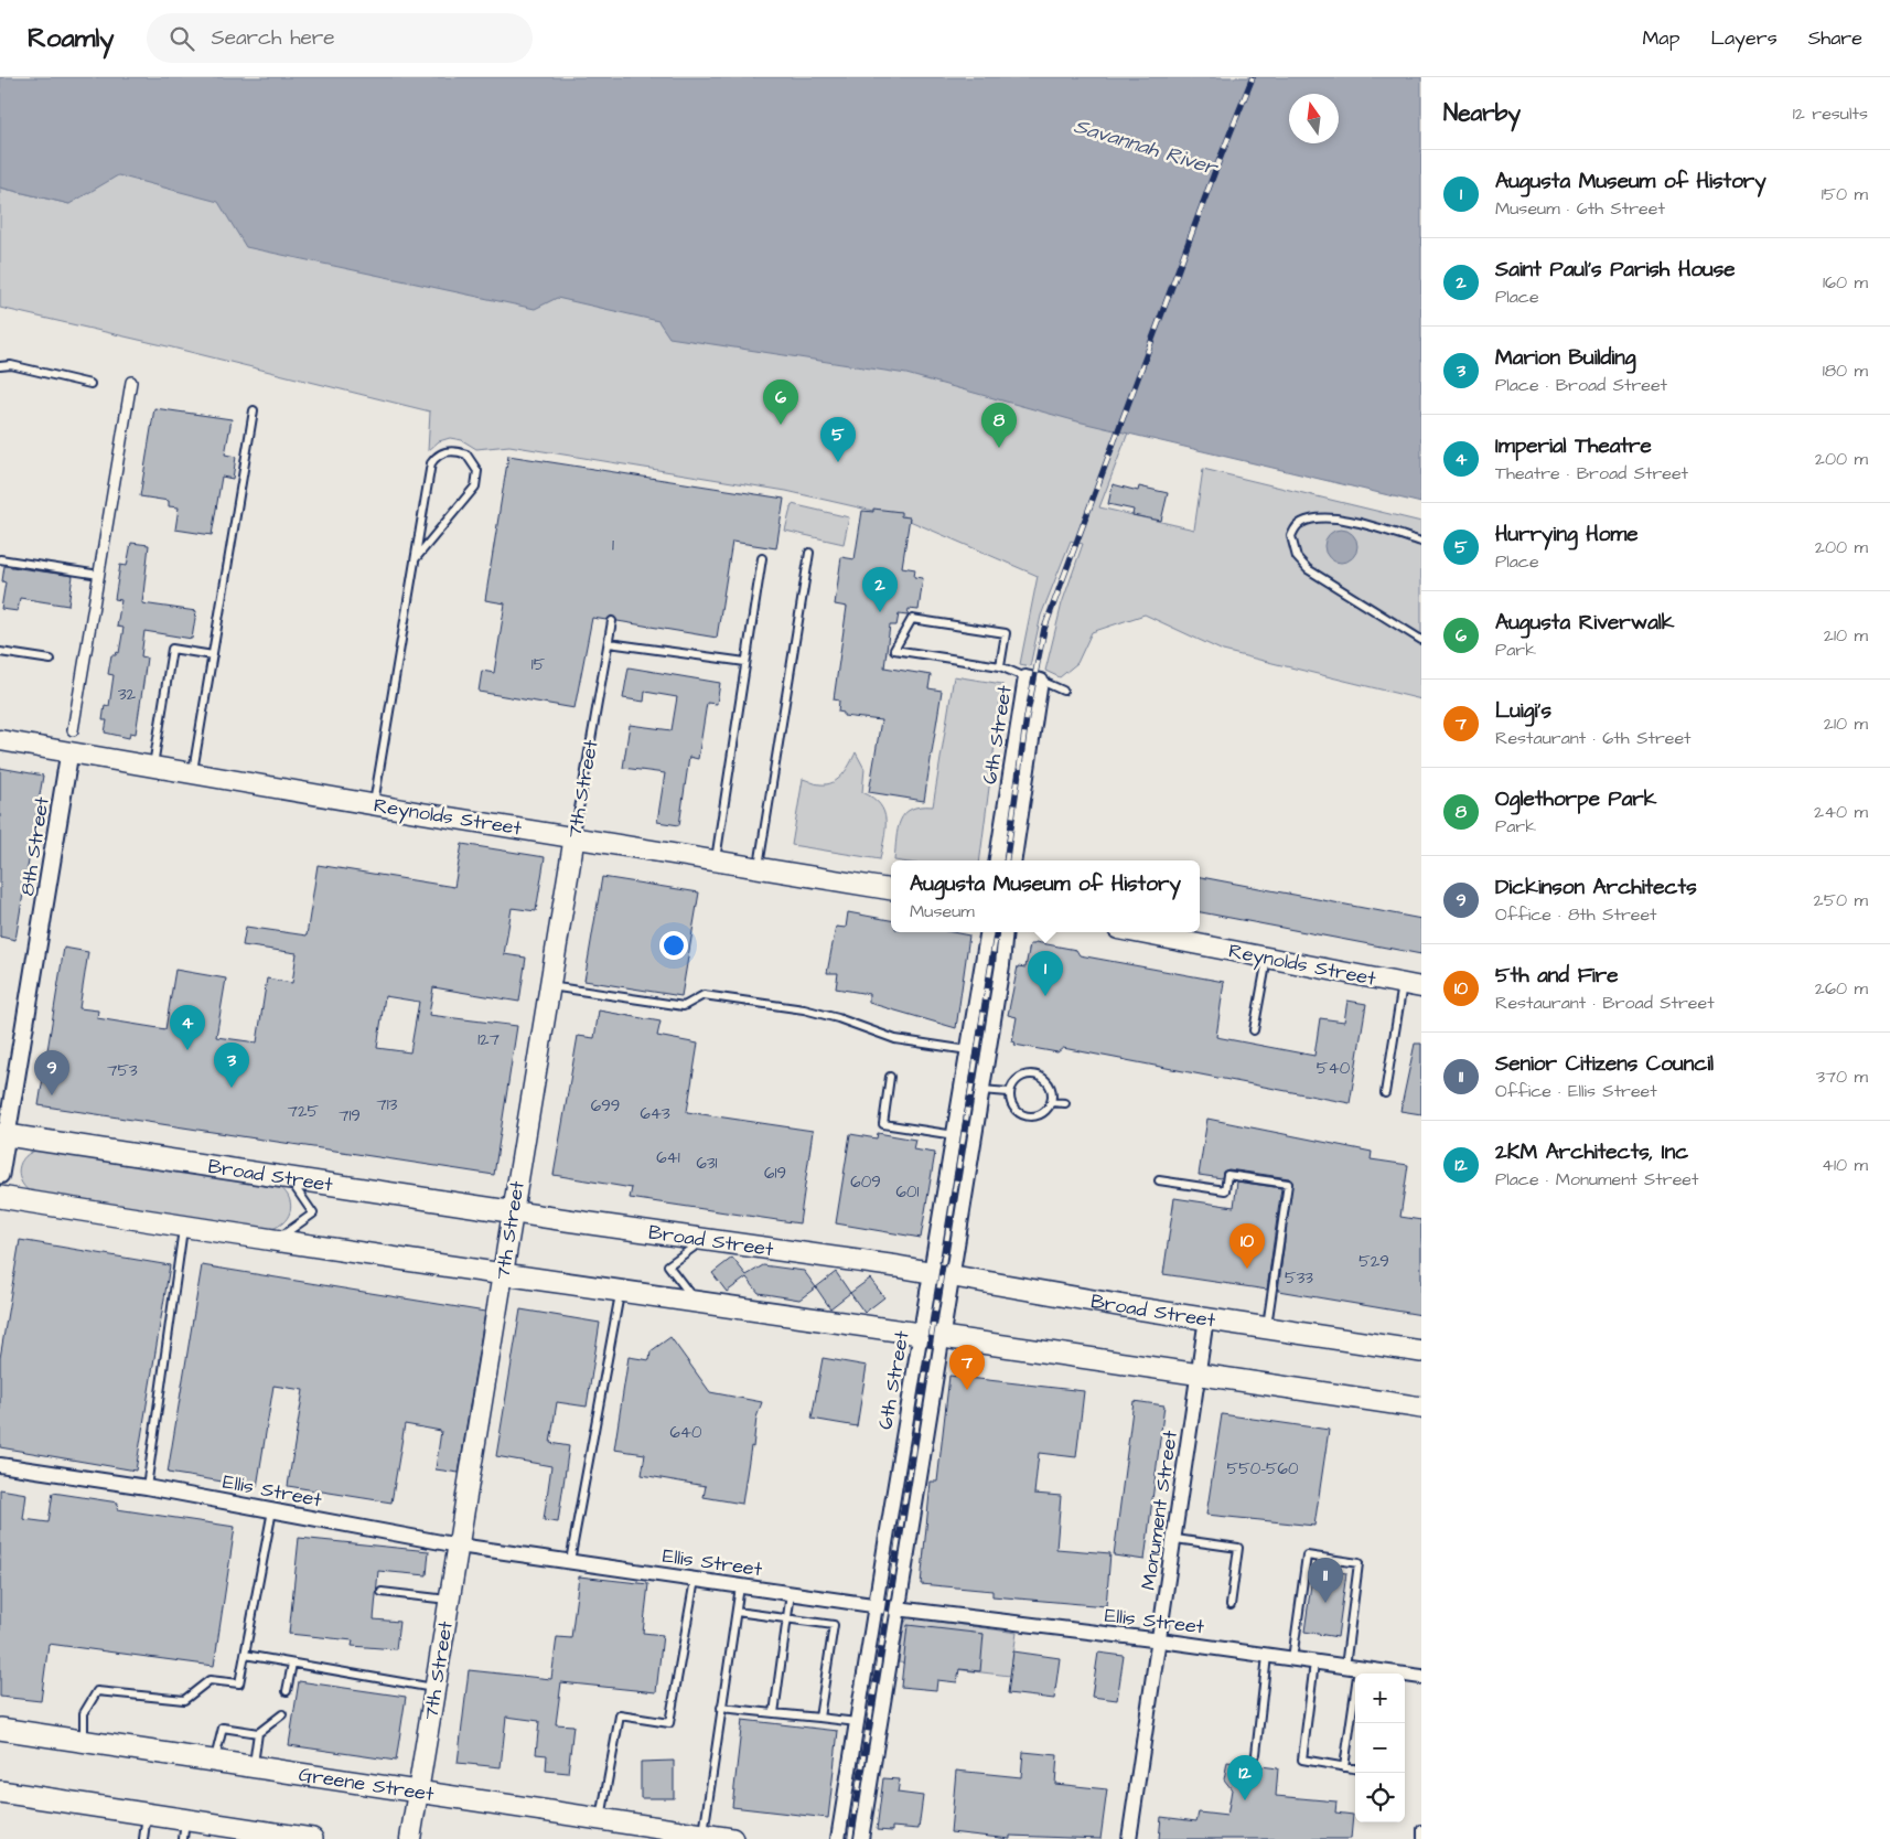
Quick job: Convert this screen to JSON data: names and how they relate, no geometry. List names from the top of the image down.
{
  "streets": {
    "main road": [
      "7th Street",
      "Reynolds Street",
      "Broad Street",
      "Greene Street"
    ],
    "street": [
      "6th Street",
      "8th Street",
      "Ellis Street",
      "Monument Street"
    ]
  },
  "crossings": [
    ["6th Street", "Broad Street"],
    ["6th Street", "Ellis Street"],
    ["7th Street", "Reynolds Street"],
    ["7th Street", "Broad Street"],
    ["7th Street", "Ellis Street"],
    ["7th Street", "Greene Street"],
    ["Reynolds Street", "8th Street"],
    ["8th Street", "Broad Street"],
    ["Broad Street", "Monument Street"],
    ["Ellis Street", "Monument Street"]
  ],
  "water": ["Savannah River"],
  "house_numbers": [
    "1",
    "15",
    "32",
    "127",
    "540",
    "753",
    "713",
    "699",
    "725",
    "643",
    "719",
    "641",
    "631",
    "619",
    "609",
    "601",
    "529",
    "533",
    "640",
    "550-560"
  ],
  "north": "top",
  "page": {
    "header": "Roamly",
    "search": "Search here",
    "nav": ["Map", "Layers", "Share"],
    "heading": ["Nearby", "12 results"],
    "list": [
      {
        "mark": "1",
        "name": "Augusta Museum of History",
        "note": "Museum · 6th Street",
        "value": "150 m"
      },
      {
        "mark": "2",
        "name": "Saint Paul’s Parish House",
        "note": "Place",
        "value": "160 m"
      },
      {
        "mark": "3",
        "name": "Marion Building",
        "note": "Place · Broad Street",
        "value": "180 m"
      },
      {
        "mark": "4",
        "name": "Imperial Theatre",
        "note": "Theatre · Broad Street",
        "value": "200 m"
      },
      {
        "mark": "5",
        "name": "Hurrying Home",
        "note": "Place",
        "value": "200 m"
      },
      {
        "mark": "6",
        "name": "Augusta Riverwalk",
        "note": "Park",
        "value": "210 m"
      },
      {
        "mark": "7",
        "name": "Luigi's",
        "note": "Restaurant · 6th Street",
        "value": "210 m"
      },
      {
        "mark": "8",
        "name": "Oglethorpe Park",
        "note": "Park",
        "value": "240 m"
      },
      {
        "mark": "9",
        "name": "Dickinson Architects",
        "note": "Office · 8th Street",
        "value": "250 m"
      },
      {
        "mark": "10",
        "name": "5th and Fire",
        "note": "Restaurant · Broad Street",
        "value": "260 m"
      },
      {
        "mark": "11",
        "name": "Senior Citizens Council",
        "note": "Office · Ellis Street",
        "value": "370 m"
      },
      {
        "mark": "12",
        "name": "2KM Architects, Inc",
        "note": "Place · Monument Street",
        "value": "410 m"
      }
    ],
    "pins": [
      "6",
      "8",
      "5",
      "2",
      "1",
      "4",
      "3",
      "9",
      "10",
      "7",
      "11",
      "12"
    ],
    "popup": ["Augusta Museum of History", "Museum"],
    "map_buttons": ["+", "−"]
  }
}
